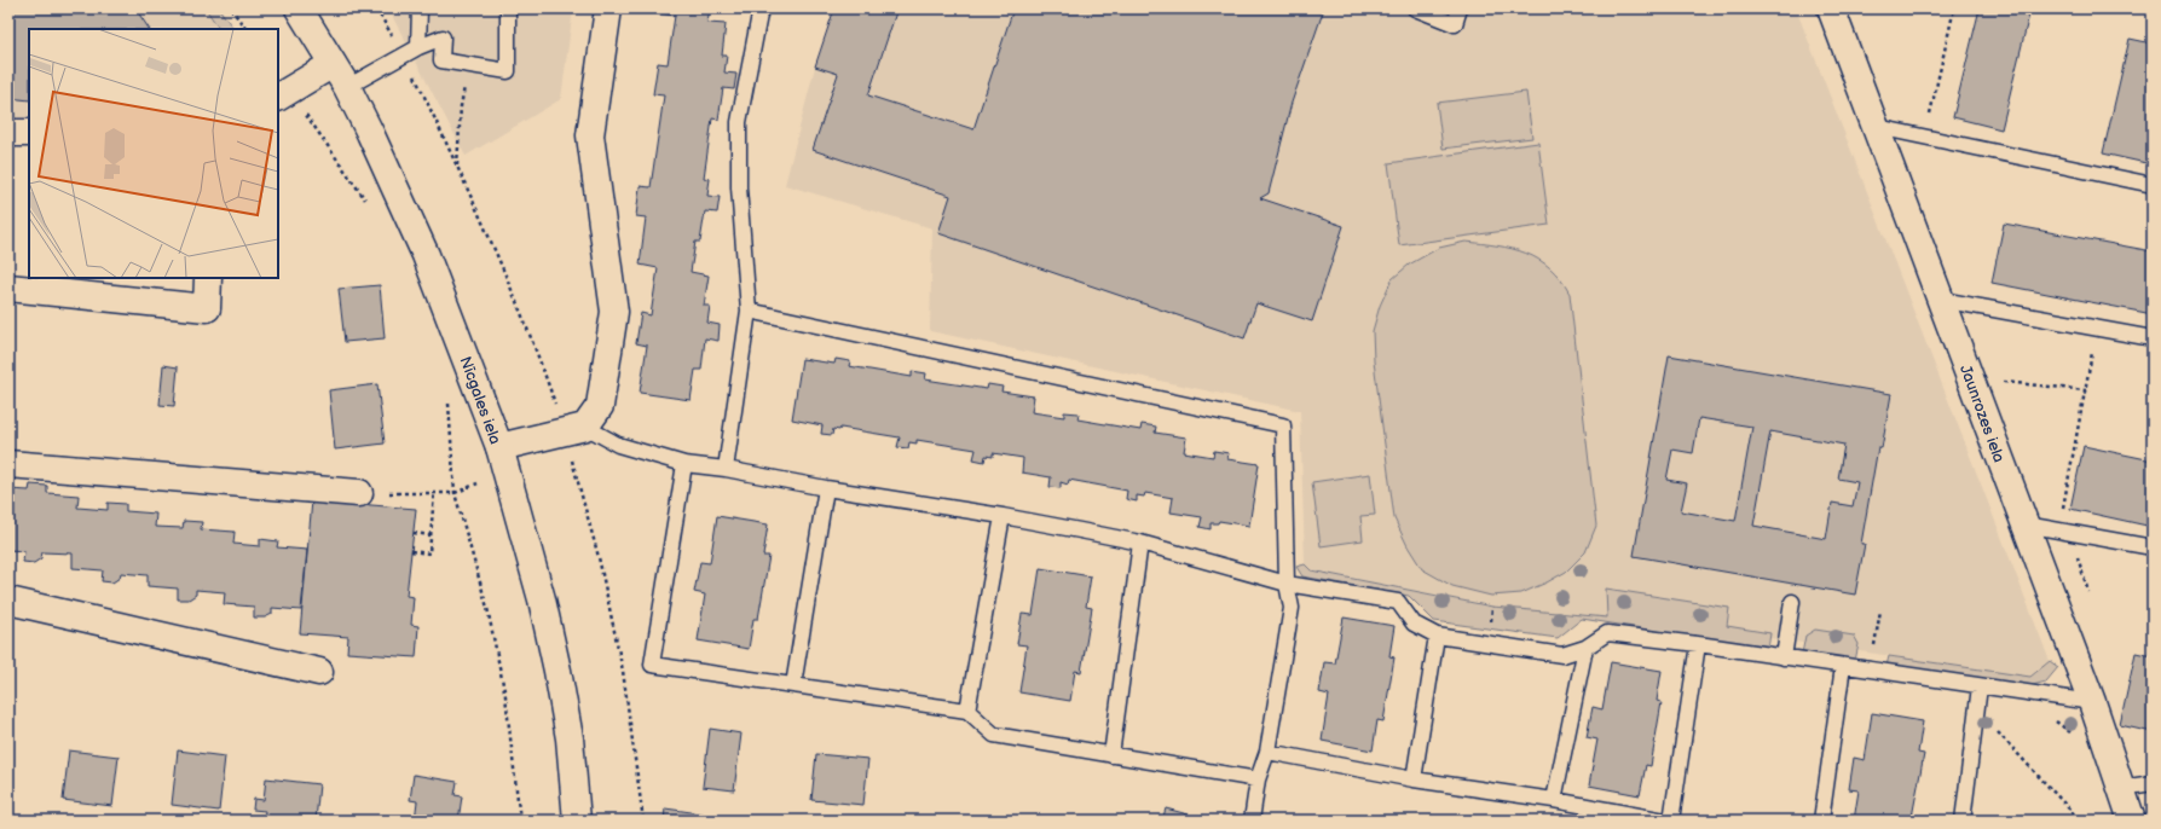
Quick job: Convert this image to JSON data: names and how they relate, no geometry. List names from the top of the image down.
{
  "streets": {
    "street": ["Nīcgales iela", "Jaunrozes iela"]
  }
}
